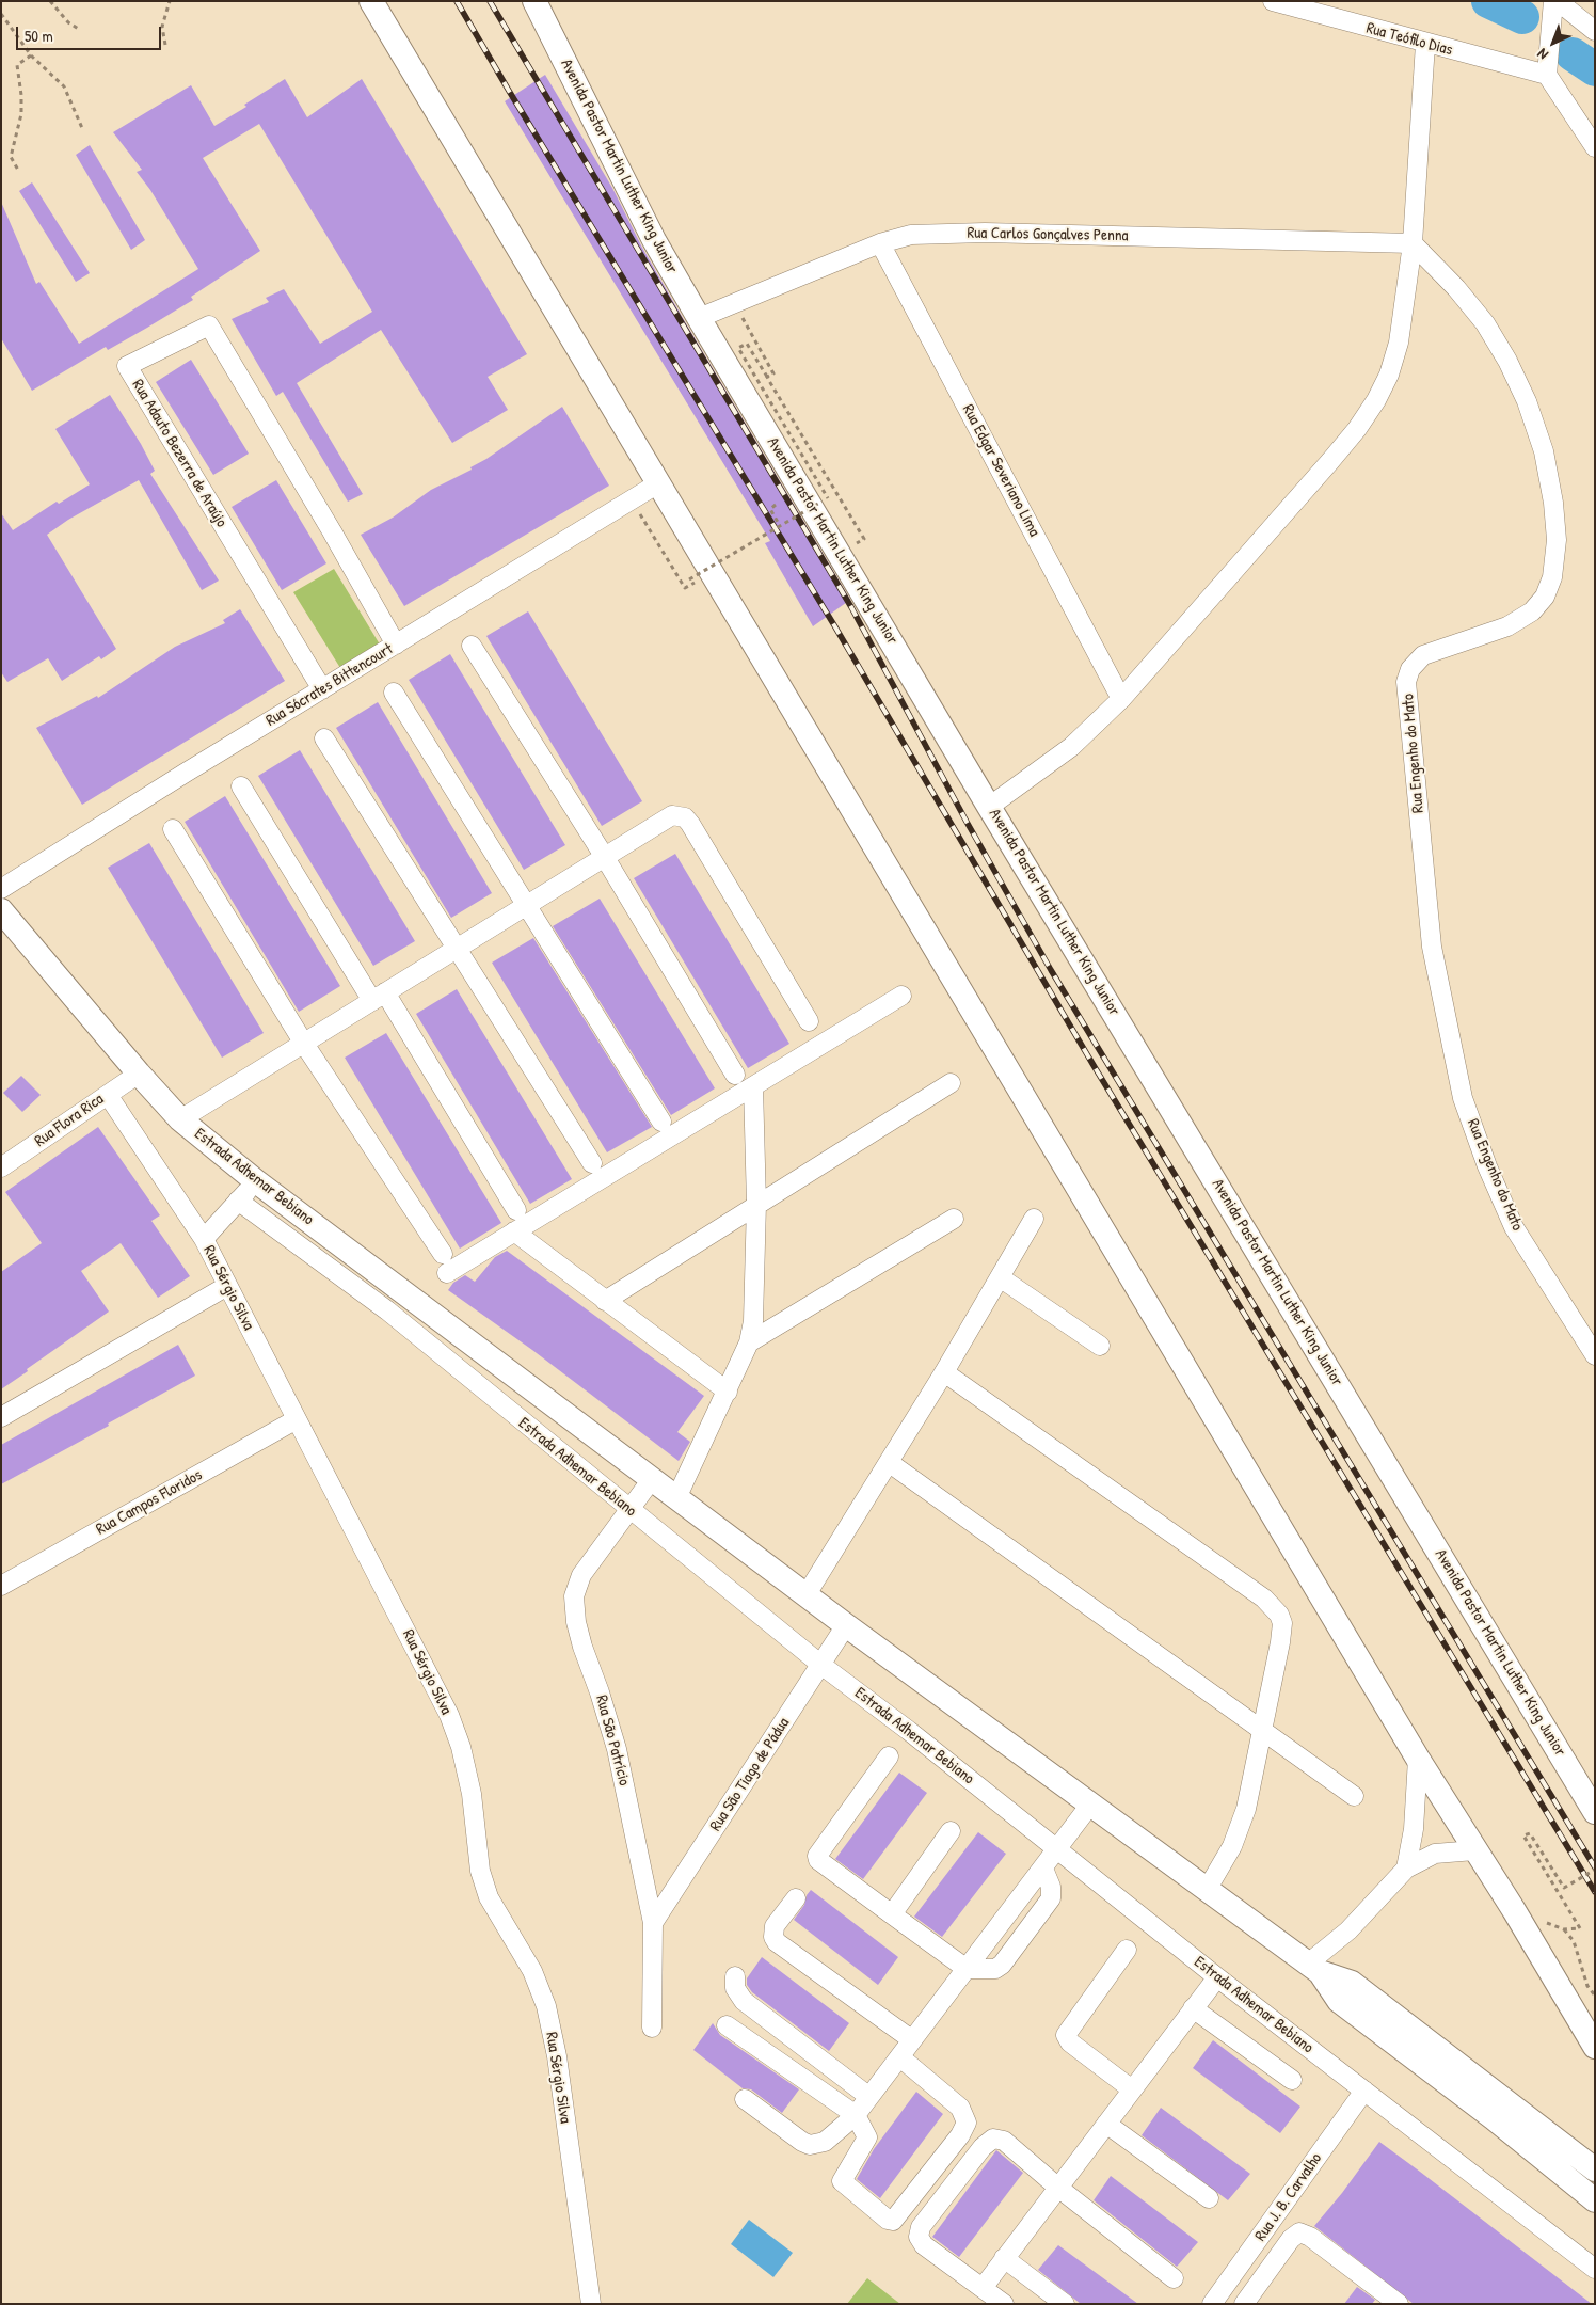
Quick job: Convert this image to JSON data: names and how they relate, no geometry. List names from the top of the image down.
{
  "streets": {
    "main road": ["Avenida Pastor Martin Luther King Junior", "Estrada Adhemar Bebiano"],
    "street": [
      "Rua Teófilo Dias",
      "Rua Carlos Gonçalves Penna",
      "Rua Adauto Bezerra de Araújo",
      "Rua Edgar Severiano Lima",
      "Rua Sócrates Bittencourt",
      "Rua Engenho do Mato",
      "Rua Flora Rica",
      "Rua Sérgio Silva",
      "Rua Campos Floridos",
      "Rua São Patrício",
      "Rua São Tiago de Pádua",
      "Rua J. B. Carvalho"
    ]
  },
  "crossings": [
    ["Avenida Pastor Martin Luther King Junior", "Rua Carlos Gonçalves Penna"],
    ["Rua Carlos Gonçalves Penna", "Rua Edgar Severiano Lima"],
    ["Rua Carlos Gonçalves Penna", "Rua Engenho do Mato"],
    ["Rua Adauto Bezerra de Araújo", "Rua Sócrates Bittencourt"],
    ["Rua Flora Rica", "Estrada Adhemar Bebiano"],
    ["Rua Flora Rica", "Rua Sérgio Silva"],
    ["Estrada Adhemar Bebiano", "Rua São Patrício"],
    ["Estrada Adhemar Bebiano", "Rua São Tiago de Pádua"],
    ["Estrada Adhemar Bebiano", "Rua J. B. Carvalho"],
    ["Rua Sérgio Silva", "Rua Campos Floridos"],
    ["Rua São Patrício", "Rua São Tiago de Pádua"]
  ],
  "scale_bar": "50 m",
  "north": "bottom left"
}
